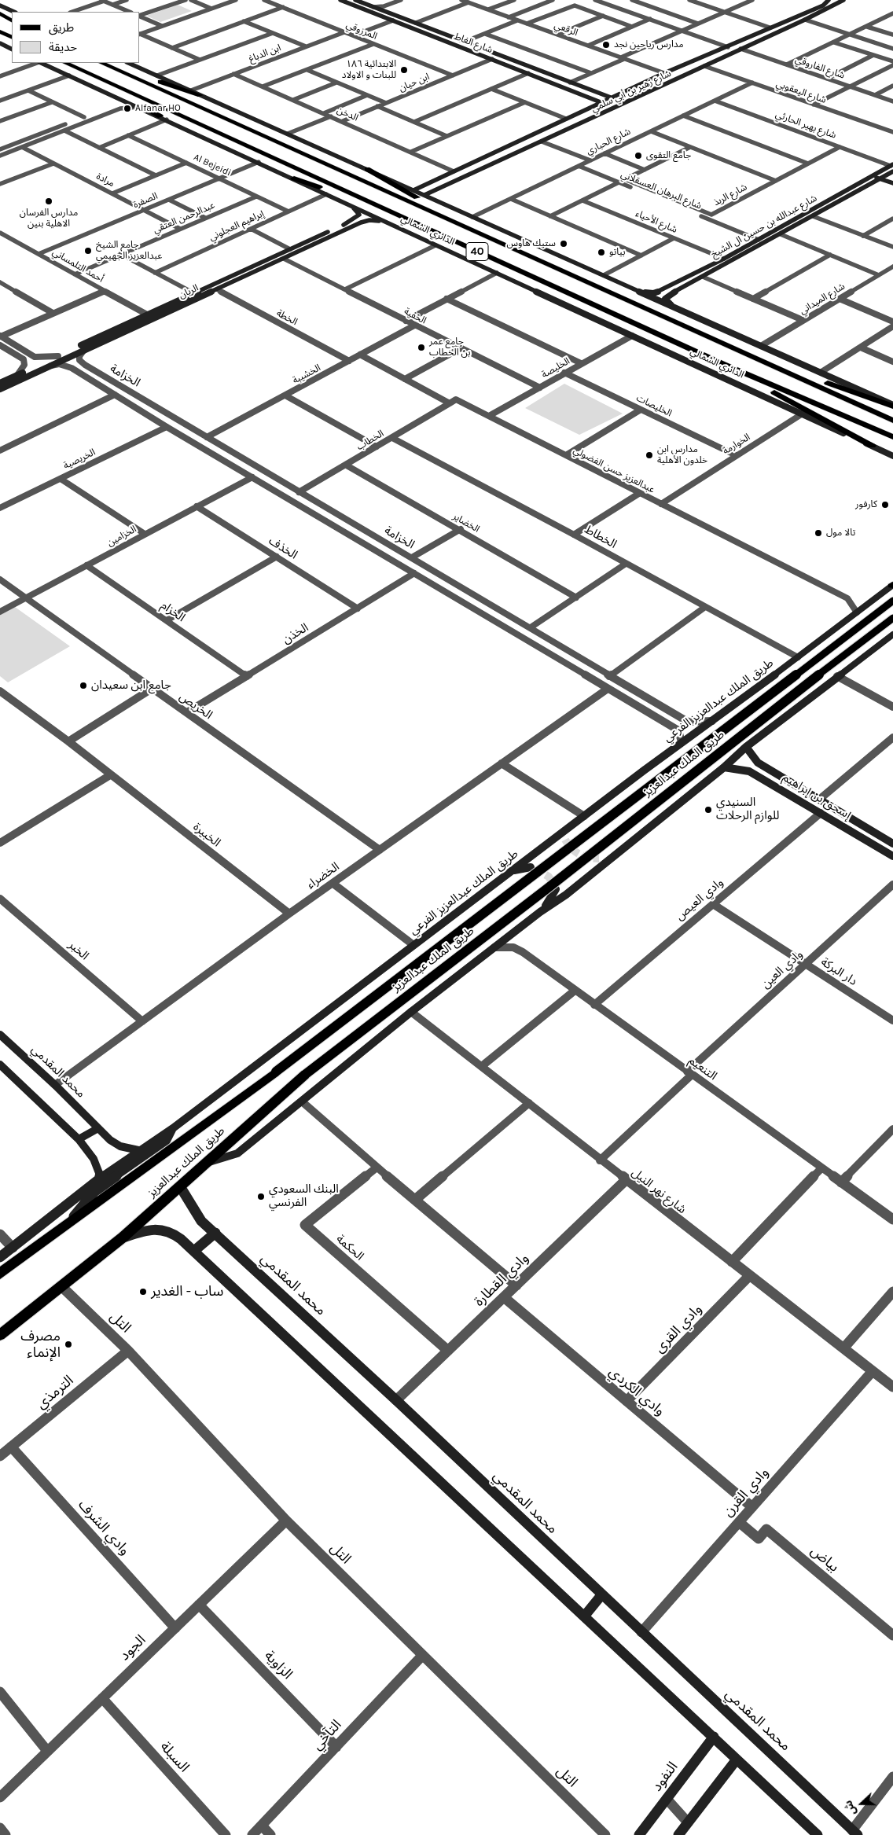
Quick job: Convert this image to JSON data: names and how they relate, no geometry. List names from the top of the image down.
{
  "streets": {
    "highway": ["الدائري الشمالي", "40"],
    "main road": ["طريق الملك عبدالعزيز"],
    "street": [
      "الرقعي",
      "المرزوقي",
      "شارع الغاط",
      "ابن الدباغ",
      "شارع الفاروقي",
      "ابن حيان",
      "شارع زهير بن أبي سلمي",
      "شارع اليعقوبي",
      "الدخن",
      "شارع بهير الحارثي",
      "شارع الحباري",
      "Al Bejeidi",
      "مرادة",
      "شارع البرهان العسقلاني",
      "شارع الربذ",
      "الصفرة",
      "عبدالرحمن العتقي",
      "شارع الأحياء",
      "إبراهيم العجلوني",
      "شارع عبدالله بن حسين ال الشيخ",
      "أحمد التلمساني",
      "الريان",
      "شارع الميداني",
      "الخفية",
      "الخطة",
      "الخليصة",
      "الخشيبة",
      "الخزامة",
      "الخليصات",
      "الخطاب",
      "الخوارمة",
      "الخريصية",
      "عبدالعزيز حسن الفضولي",
      "الخضاير",
      "الخزامين",
      "الخطاط",
      "الخذف",
      "الخزام",
      "الخذن",
      "طريق الملك عبدالعزيز الفرعي",
      "الخريص",
      "إسحق بن إبراهيم",
      "الخبيرة",
      "الخضراء",
      "وادي العيص",
      "الخبر",
      "وادي العين",
      "دار البركة",
      "التنعيم",
      "محمد المقدمي",
      "شارع نهر النيل",
      "الحكمة",
      "وادي القطارة",
      "التل",
      "وادي القرى",
      "وادي الكردي",
      "الترمذي",
      "وادي القرن",
      "وادي الشرف",
      "بياض",
      "الجود",
      "الزاوية",
      "التآخي",
      "السبلة",
      "النفود"
    ]
  },
  "crossings": [
    ["الرقعي", "شارع زهير بن أبي سلمي"],
    ["المرزوقي", "ابن الدباغ"],
    ["المرزوقي", "ابن حيان"],
    ["شارع الغاط", "ابن حيان"],
    ["شارع الغاط", "شارع زهير بن أبي سلمي"],
    ["ابن الدباغ", "الدخن"],
    ["شارع الفاروقي", "شارع زهير بن أبي سلمي"],
    ["ابن حيان", "الدخن"],
    ["شارع زهير بن أبي سلمي", "شارع اليعقوبي"],
    ["شارع زهير بن أبي سلمي", "الدخن"],
    ["شارع اليعقوبي", "شارع الحباري"],
    ["شارع بهير الحارثي", "شارع الحباري"],
    ["شارع بهير الحارثي", "شارع الربذ"],
    ["شارع بهير الحارثي", "شارع عبدالله بن حسين ال الشيخ"],
    ["شارع الحباري", "شارع البرهان العسقلاني"],
    ["Al Bejeidi", "الصفرة"],
    ["Al Bejeidi", "عبدالرحمن العتقي"],
    ["Al Bejeidi", "إبراهيم العجلوني"],
    ["مرادة", "الصفرة"],
    ["مرادة", "عبدالرحمن العتقي"],
    ["شارع البرهان العسقلاني", "شارع عبدالله بن حسين ال الشيخ"],
    ["الصفرة", "الدائري الشمالي"],
    ["الصفرة", "أحمد التلمساني"],
    ["عبدالرحمن العتقي", "أحمد التلمساني"],
    ["شارع الأحياء", "شارع عبدالله بن حسين ال الشيخ"],
    ["إبراهيم العجلوني", "الدائري الشمالي"],
    ["الدائري الشمالي", "الريان"],
    ["الدائري الشمالي", "الخليصة"],
    ["الدائري الشمالي", "الخوارمة"],
    ["أحمد التلمساني", "الريان"],
    ["الريان", "الخفية"],
    ["الريان", "الخطة"],
    ["الريان", "الخزامة"],
    ["الخفية", "الخليصة"],
    ["الخفية", "الخشيبة"],
    ["الخطة", "الخشيبة"],
    ["الخليصة", "الخليصات"],
    ["الخليصة", "عبدالعزيز حسن الفضولي"],
    ["الخشيبة", "الخزامة"],
    ["الخشيبة", "عبدالعزيز حسن الفضولي"],
    ["الخزامة", "الخطاب"],
    ["الخزامة", "الخريصية"],
    ["الخزامة", "الخزامين"],
    ["الخزامة", "الخذن"],
    ["الخزامة", "طريق الملك عبدالعزيز الفرعي"],
    ["الخزامة", "الخضراء"],
    ["الخليصات", "الخوارمة"],
    ["الخطاب", "عبدالعزيز حسن الفضولي"],
    ["الخطاب", "الخضاير"],
    ["الخطاب", "الخطاط"],
    ["الخوارمة", "عبدالعزيز حسن الفضولي"],
    ["عبدالعزيز حسن الفضولي", "طريق الملك عبدالعزيز الفرعي"],
    ["الخزامين", "الخذف"],
    ["الخزامين", "الخزام"],
    ["الخزامين", "الخريص"],
    ["الخطاط", "طريق الملك عبدالعزيز الفرعي"],
    ["الخذف", "الخذن"],
    ["الخزام", "الخذن"],
    ["الخذن", "الخريص"],
    ["طريق الملك عبدالعزيز الفرعي", "طريق الملك عبدالعزيز"],
    ["الخريص", "الخضراء"],
    ["طريق الملك عبدالعزيز", "محمد المقدمي"],
    ["طريق الملك عبدالعزيز", "التل"],
    ["إسحق بن إبراهيم", "وادي العيص"],
    ["الخبيرة", "الخضراء"],
    ["الخضراء", "الخبر"],
    ["الخضراء", "محمد المقدمي"],
    ["وادي العيص", "دار البركة"],
    ["وادي العيص", "التنعيم"],
    ["وادي العين", "دار البركة"],
    ["وادي العين", "التنعيم"],
    ["وادي العين", "شارع نهر النيل"],
    ["محمد المقدمي", "وادي القطارة"],
    ["محمد المقدمي", "وادي القرن"],
    ["شارع نهر النيل", "وادي القطارة"],
    ["شارع نهر النيل", "وادي القرى"],
    ["شارع نهر النيل", "وادي القرن"],
    ["الحكمة", "وادي القطارة"],
    ["وادي القطارة", "وادي الكردي"],
    ["التل", "الترمذي"],
    ["التل", "الجود"],
    ["التل", "التآخي"],
    ["وادي القرى", "وادي الكردي"],
    ["وادي الكردي", "وادي القرن"],
    ["الترمذي", "وادي الشرف"],
    ["وادي القرن", "بياض"],
    ["وادي الشرف", "الجود"],
    ["الجود", "الزاوية"],
    ["الجود", "السبلة"],
    ["الزاوية", "التآخي"]
  ],
  "places": [
    "مدارس رياحين نجد",
    "الابتدائية ١٨٦ للبنات و الاولاد",
    "Alfanar HO",
    "جامع التقوى",
    "مدارس الفرسان الاهلية بنين",
    "ستيك هاوس",
    "جامع الشيخ عبدالعزيز الجهيمي",
    "بياتو",
    "جامع عمر بن الخطاب",
    "مدارس ابن خلدون الأهلية",
    "كارفور",
    "تالا مول",
    "جامع ابن سعيدان",
    "السنيدي للوازم الرحلات",
    "البنك السعودي الفرنسي",
    "ساب - الغدير",
    "مصرف الإنماء"
  ],
  "legend": ["طريق", "حديقة"],
  "north": "left"
}
